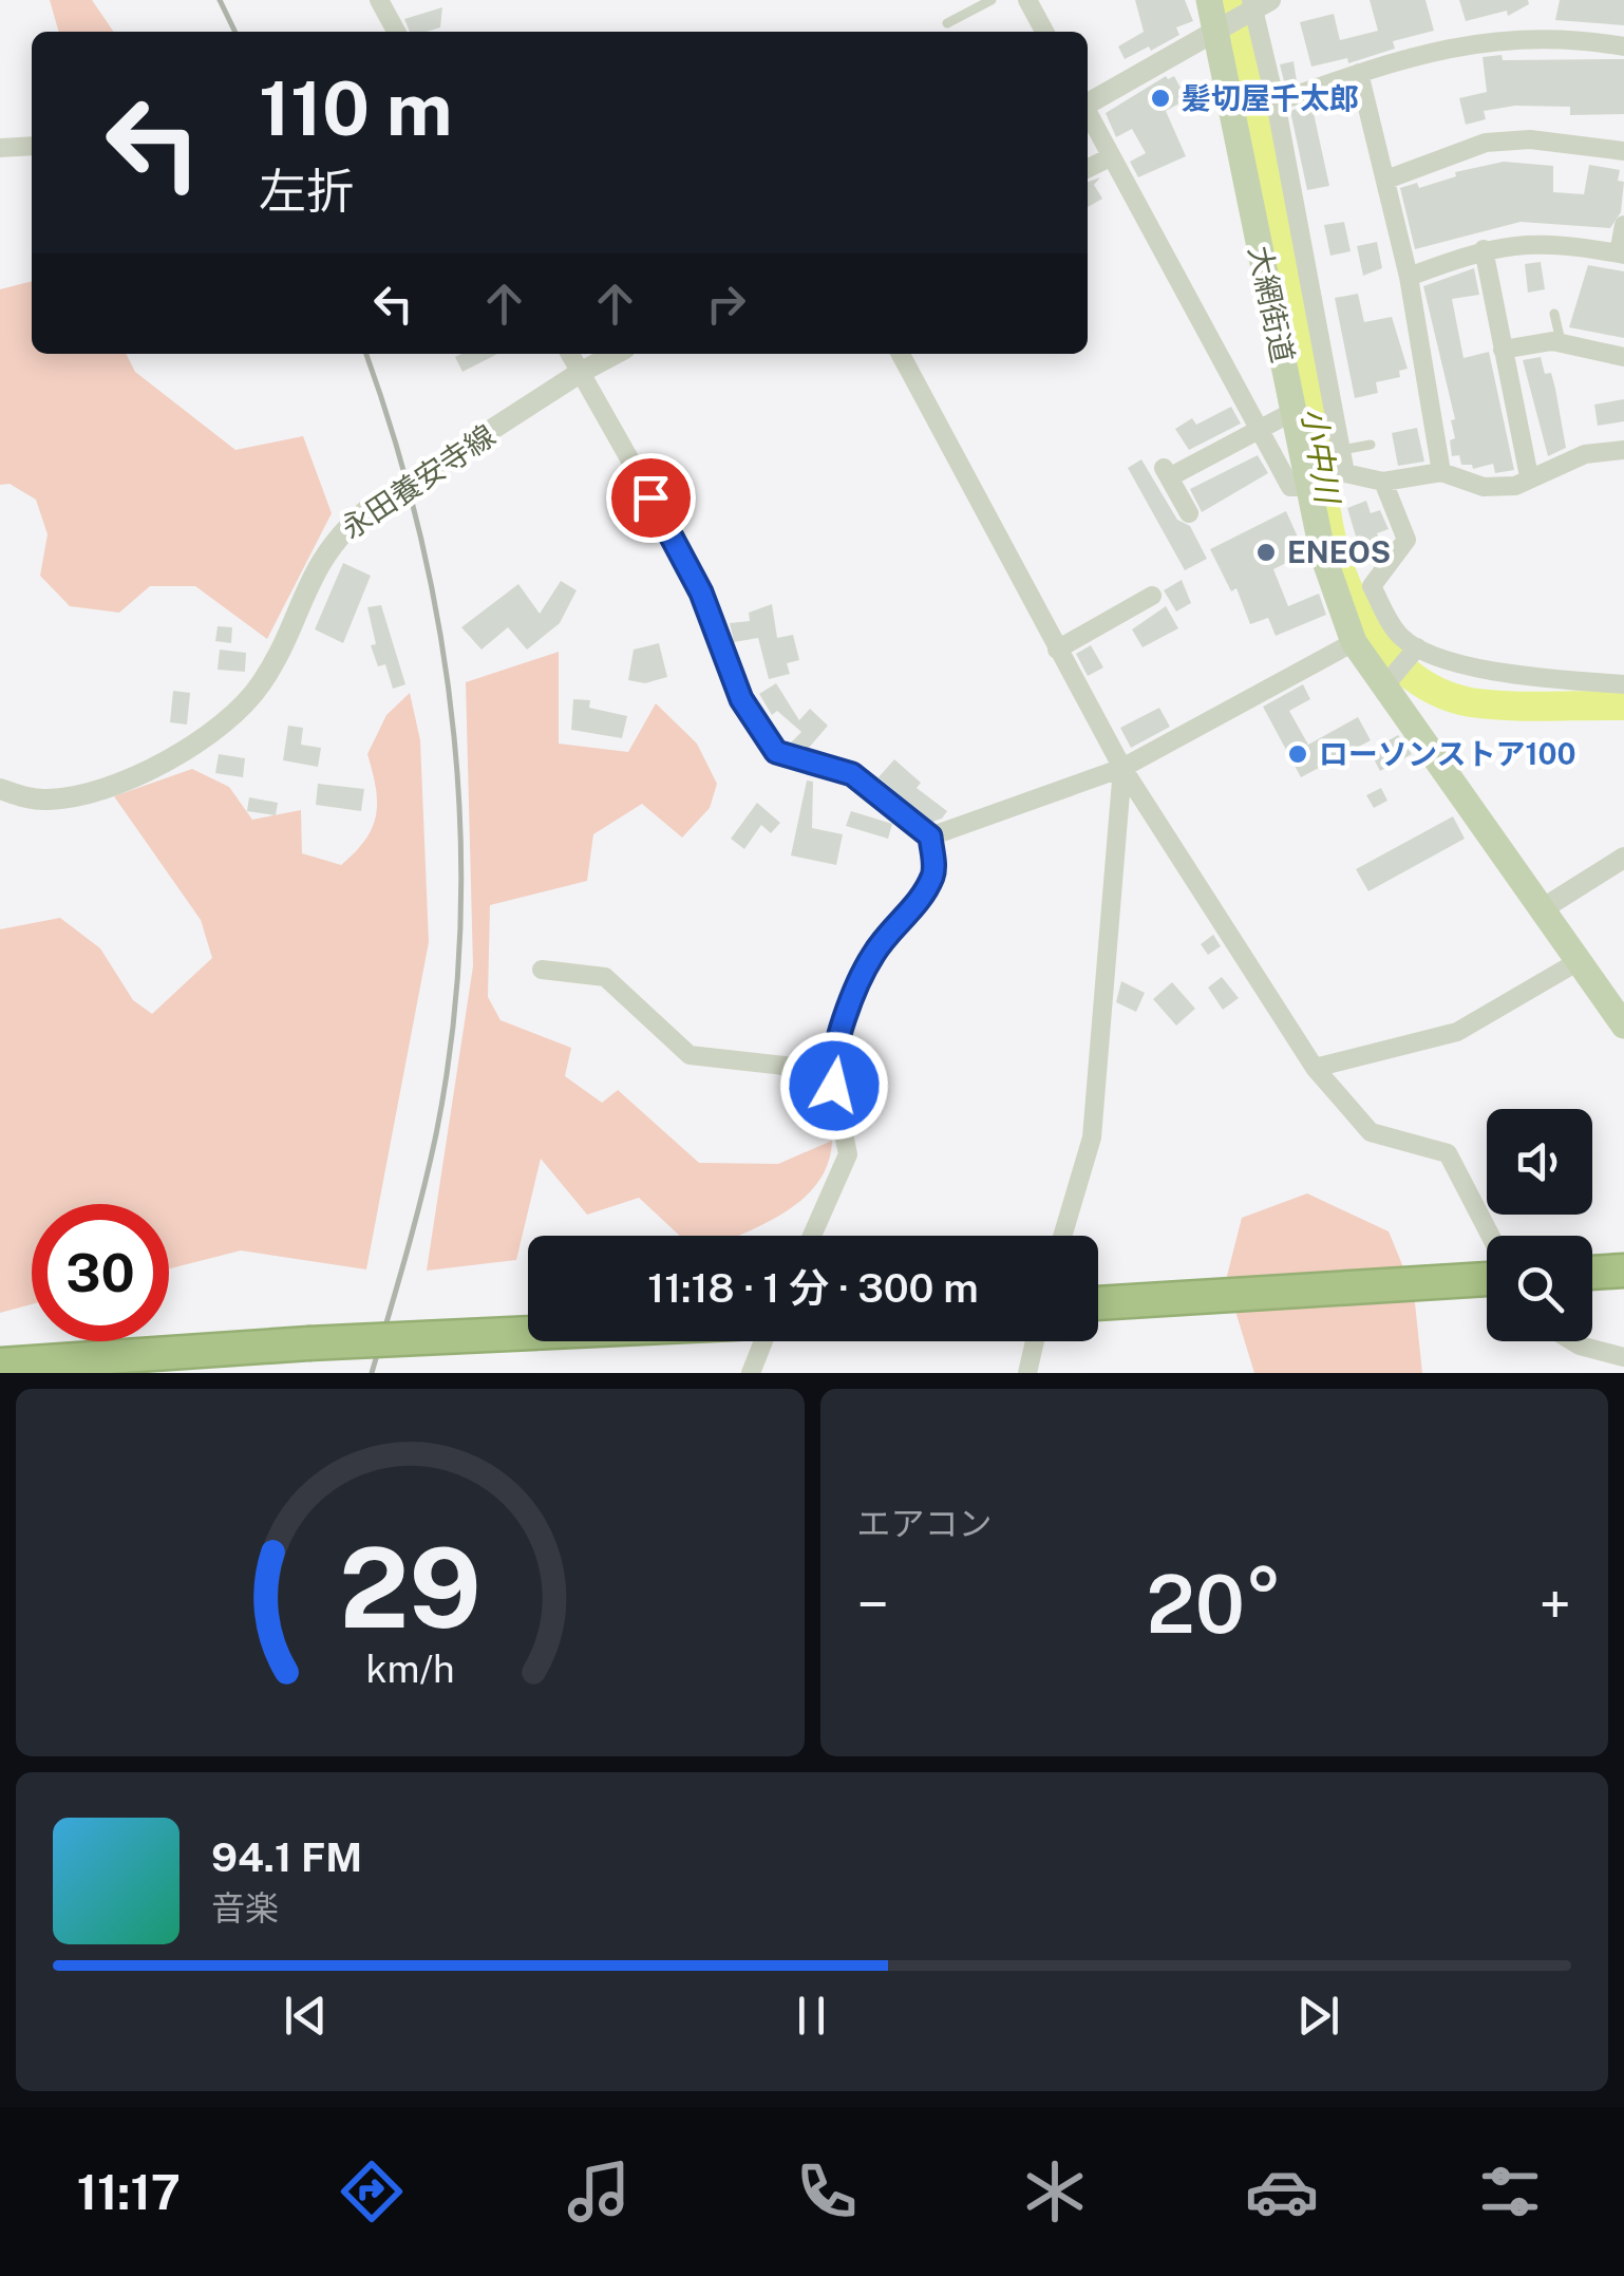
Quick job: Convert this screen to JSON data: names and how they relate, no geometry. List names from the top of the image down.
{
  "streets": {
    "main road": ["大網街道"],
    "street": ["永田養安寺線"]
  },
  "water": ["小中川"],
  "places": ["髪切屋千太郎", "ENEOS", "ローソンストア100"],
  "page": {
    "turn": ["110 m", "左折"],
    "limit": "30",
    "trip": "11:18 · 1 分 · 300 m",
    "tile": "エアコン",
    "heat": ["−", "20°", "+"],
    "song": ["94.1 FM", "音楽"],
    "tabs": "11:17",
    "gauge": ["29", "km/h"]
  }
}
